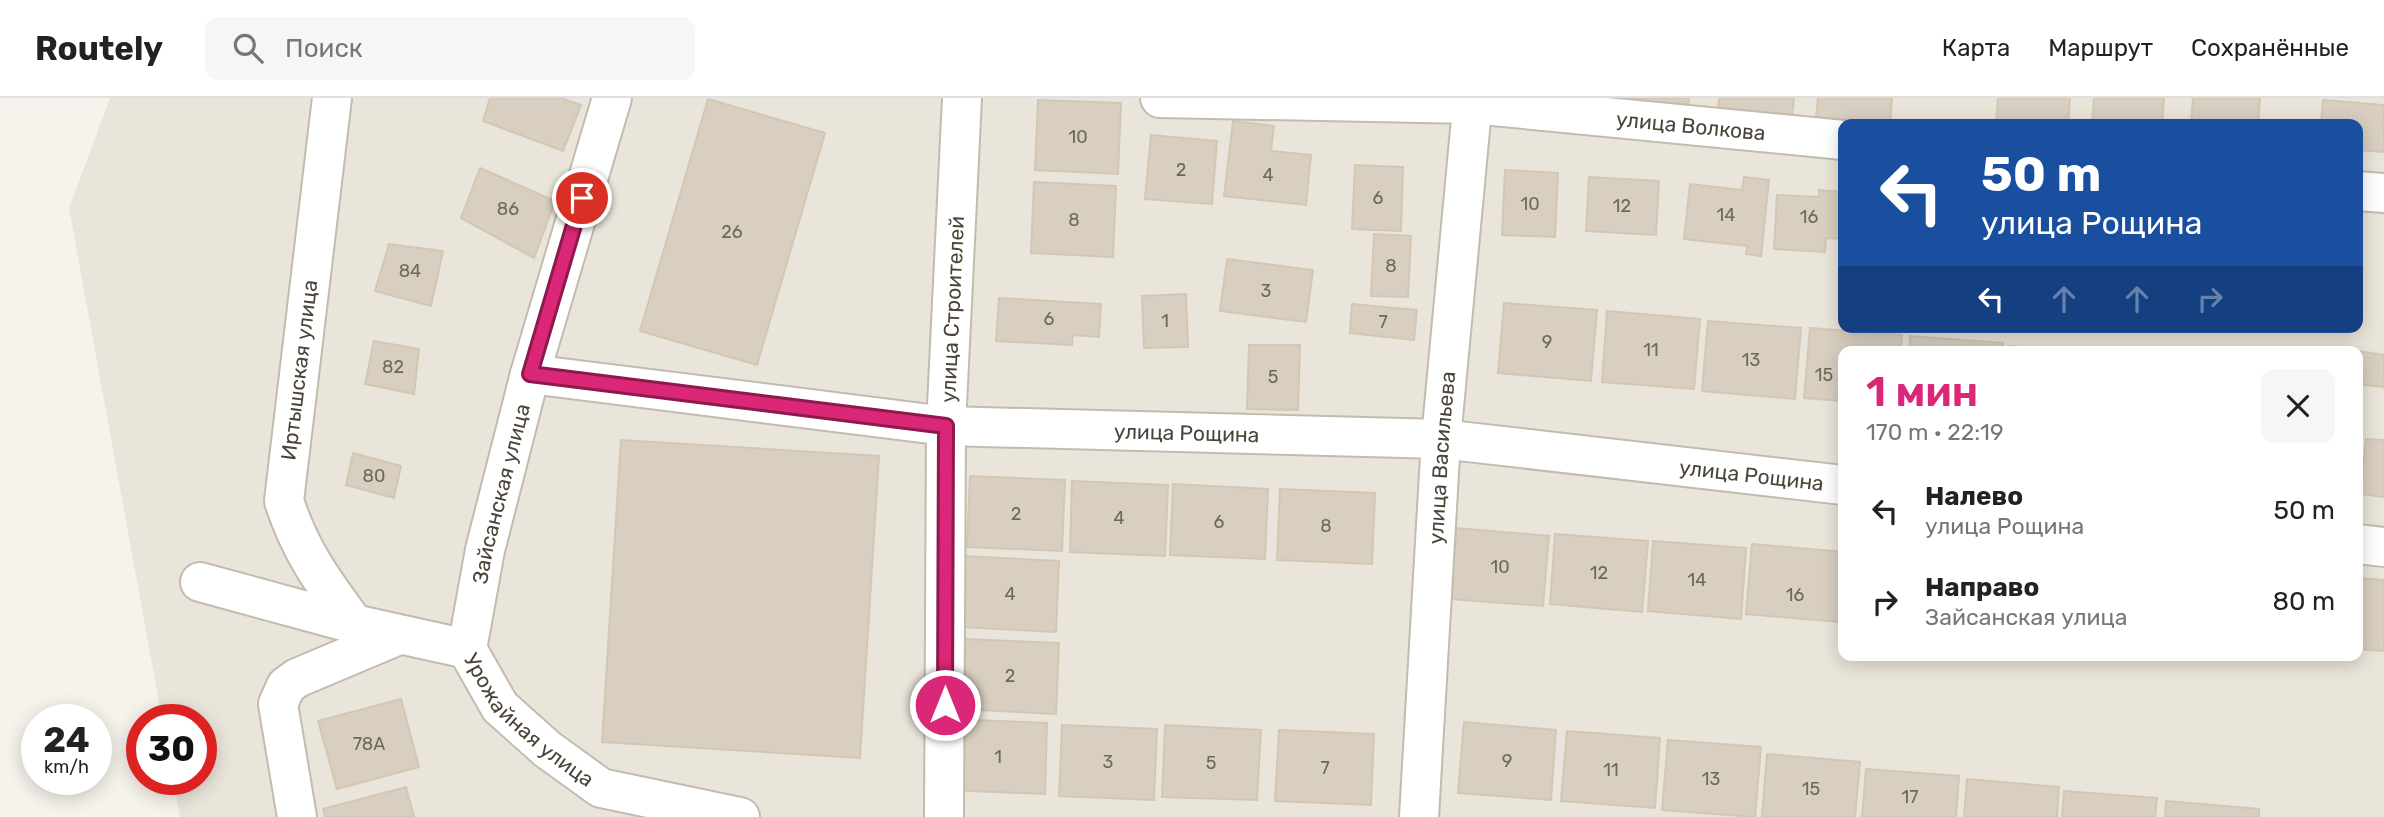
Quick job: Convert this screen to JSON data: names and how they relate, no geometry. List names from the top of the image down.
{
  "streets": {
    "street": [
      "улица Волкова",
      "улица Строителей",
      "Иртышская улица",
      "улица Рощина",
      "улица Васильева",
      "Зайсанская улица",
      "Урожайная улица"
    ]
  },
  "crossings": [
    ["улица Волкова", "улица Васильева"],
    ["улица Строителей", "улица Рощина"],
    ["Иртышская улица", "Урожайная улица"],
    ["улица Рощина", "улица Васильева"],
    ["улица Рощина", "Зайсанская улица"],
    ["Зайсанская улица", "Урожайная улица"]
  ],
  "house_numbers": [
    "10",
    "2",
    "4",
    "6",
    "10",
    "12",
    "86",
    "14",
    "16",
    "8",
    "26",
    "8",
    "84",
    "3",
    "6",
    "1",
    "7",
    "9",
    "11",
    "13",
    "82",
    "15",
    "5",
    "80",
    "2",
    "4",
    "6",
    "8",
    "10",
    "12",
    "14",
    "4",
    "16",
    "2",
    "78А",
    "1",
    "9",
    "3",
    "5",
    "7",
    "11",
    "13",
    "15",
    "17"
  ],
  "page": {
    "header": "Routely",
    "search": "Поиск",
    "nav": ["Карта", "Маршрут", "Сохранённые"],
    "turn": ["50 m", "улица Рощина"],
    "heading": ["1 мин", "170 m · 22:19"],
    "list": [
      {
        "name": "Налево",
        "note": "улица Рощина",
        "value": "50 m"
      },
      {
        "name": "Направо",
        "note": "Зайсанская улица",
        "value": "80 m"
      }
    ],
    "speed": "24 km/h",
    "limit": "30"
  }
}
